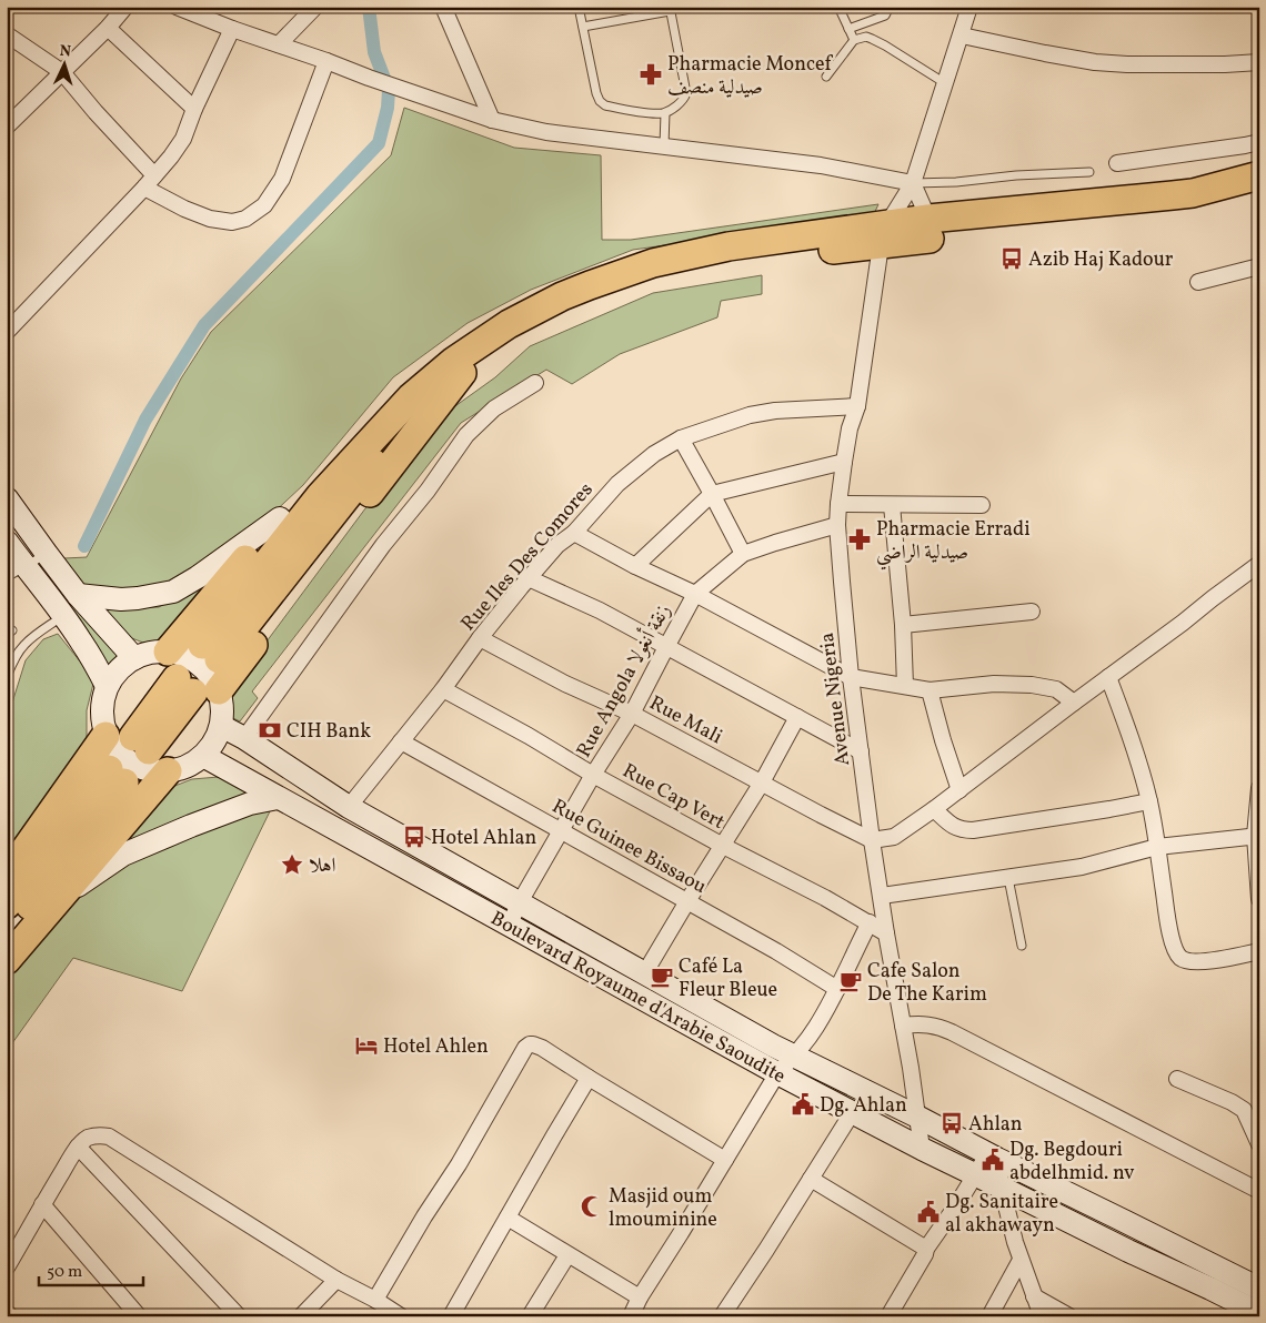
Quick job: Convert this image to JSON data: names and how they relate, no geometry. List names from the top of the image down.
{
  "streets": {
    "main road": ["Boulevard Royaume d'Arabie Saoudite"],
    "street": [
      "Rue Iles Des Comores",
      "Rue Angola زنقة أنغولا",
      "Avenue Nigeria",
      "Rue Mali",
      "Rue Cap Vert",
      "Rue Guinee Bissaou"
    ]
  },
  "crossings": [
    ["Rue Iles Des Comores", "Avenue Nigeria"],
    ["Rue Iles Des Comores", "Rue Mali"],
    ["Rue Iles Des Comores", "Rue Cap Vert"],
    ["Rue Iles Des Comores", "Rue Guinee Bissaou"],
    ["Rue Iles Des Comores", "Boulevard Royaume d'Arabie Saoudite"],
    ["Rue Angola زنقة أنغولا", "Avenue Nigeria"],
    ["Rue Angola زنقة أنغولا", "Rue Mali"],
    ["Rue Angola زنقة أنغولا", "Rue Cap Vert"],
    ["Rue Angola زنقة أنغولا", "Rue Guinee Bissaou"],
    ["Rue Angola زنقة أنغولا", "Boulevard Royaume d'Arabie Saoudite"],
    ["Avenue Nigeria", "Rue Mali"],
    ["Avenue Nigeria", "Rue Cap Vert"],
    ["Avenue Nigeria", "Boulevard Royaume d'Arabie Saoudite"]
  ],
  "places": {
    "pharmacy": ["Pharmacie Moncef صيدلية منصف", "Pharmacie Erradi صيدلية الراضي"],
    "bus stop": ["Azib Haj Kadour", "Hotel Ahlan", "Ahlan"],
    "bank": ["CIH Bank"],
    "place": ["اهلا"],
    "cafe": ["Café La Fleur Bleue", "Cafe Salon De The Karim"],
    "hotel": ["Hotel Ahlen"],
    "public building": ["Dg. Ahlan", "Dg. Begdouri abdelhmid. nv", "Dg. Sanitaire al akhawayn"],
    "mosque": ["Masjid oum lmouminine"]
  },
  "scale_bar": "50 m",
  "north": "top"
}
